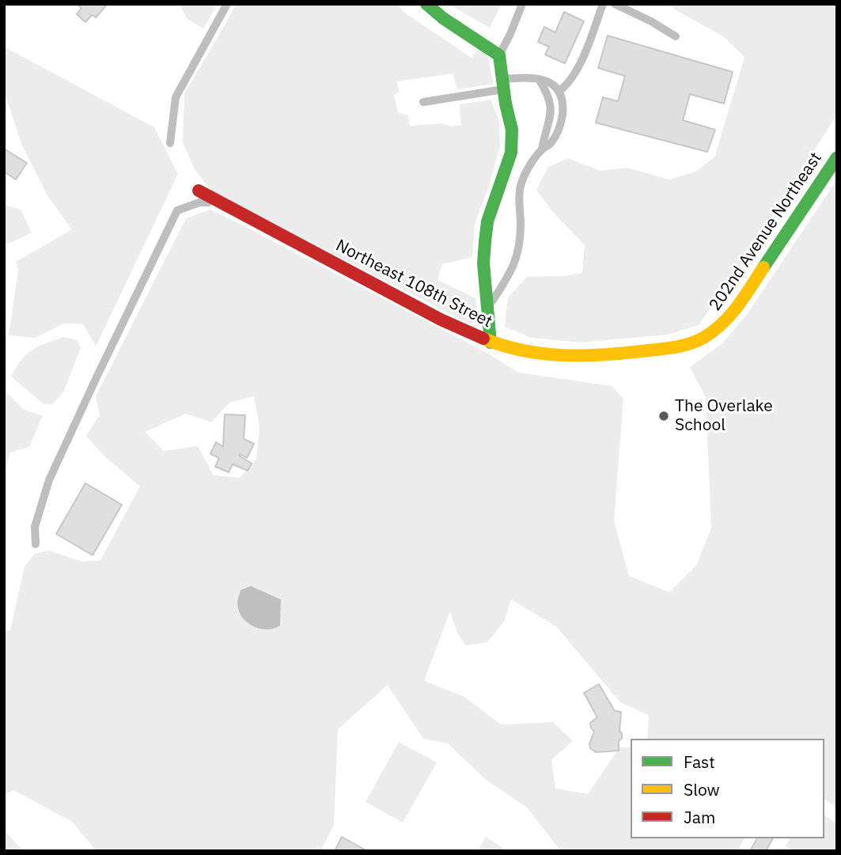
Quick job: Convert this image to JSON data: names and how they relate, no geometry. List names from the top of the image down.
{
  "streets": {
    "street": ["202nd Avenue Northeast", "Northeast 108th Street"]
  },
  "crossings": [
    ["202nd Avenue Northeast", "Northeast 108th Street"]
  ],
  "places": ["The Overlake School"],
  "legend": ["Fast", "Slow", "Jam"]
}
